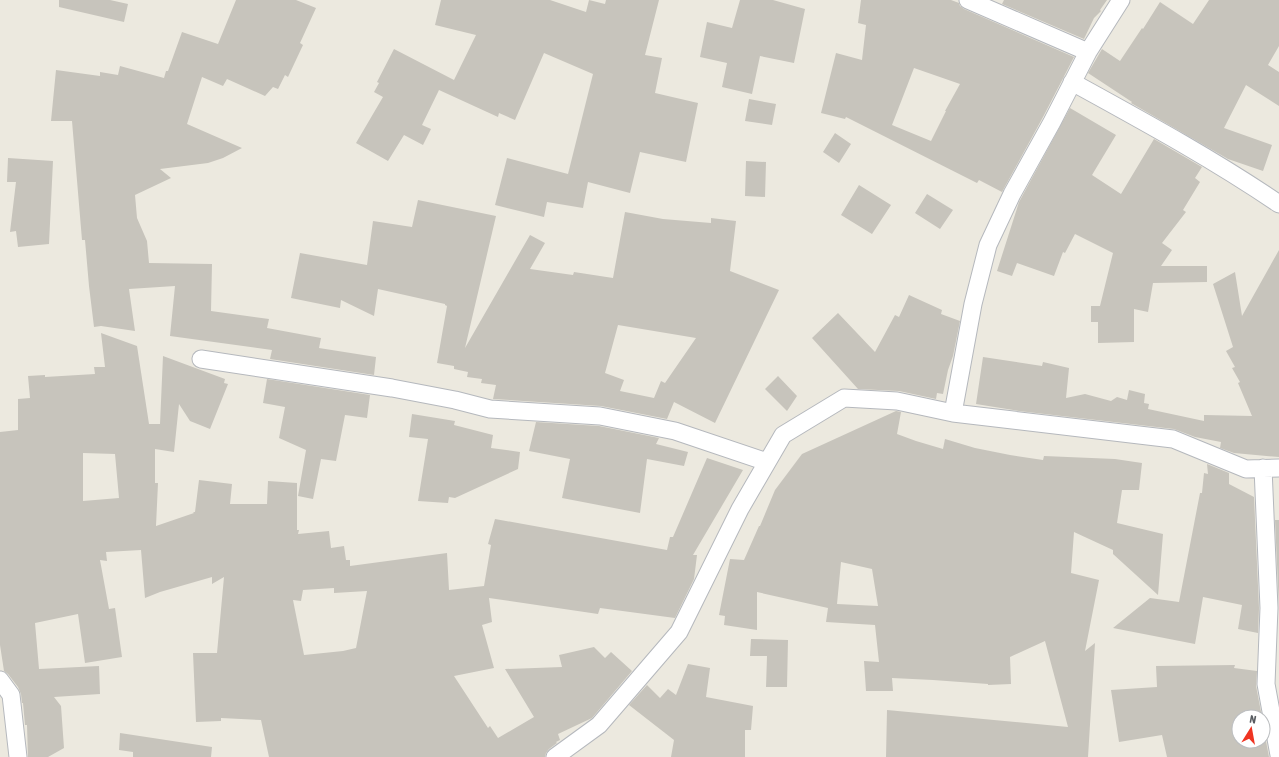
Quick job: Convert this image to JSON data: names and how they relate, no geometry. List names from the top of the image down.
{
  "north": "top"
}
